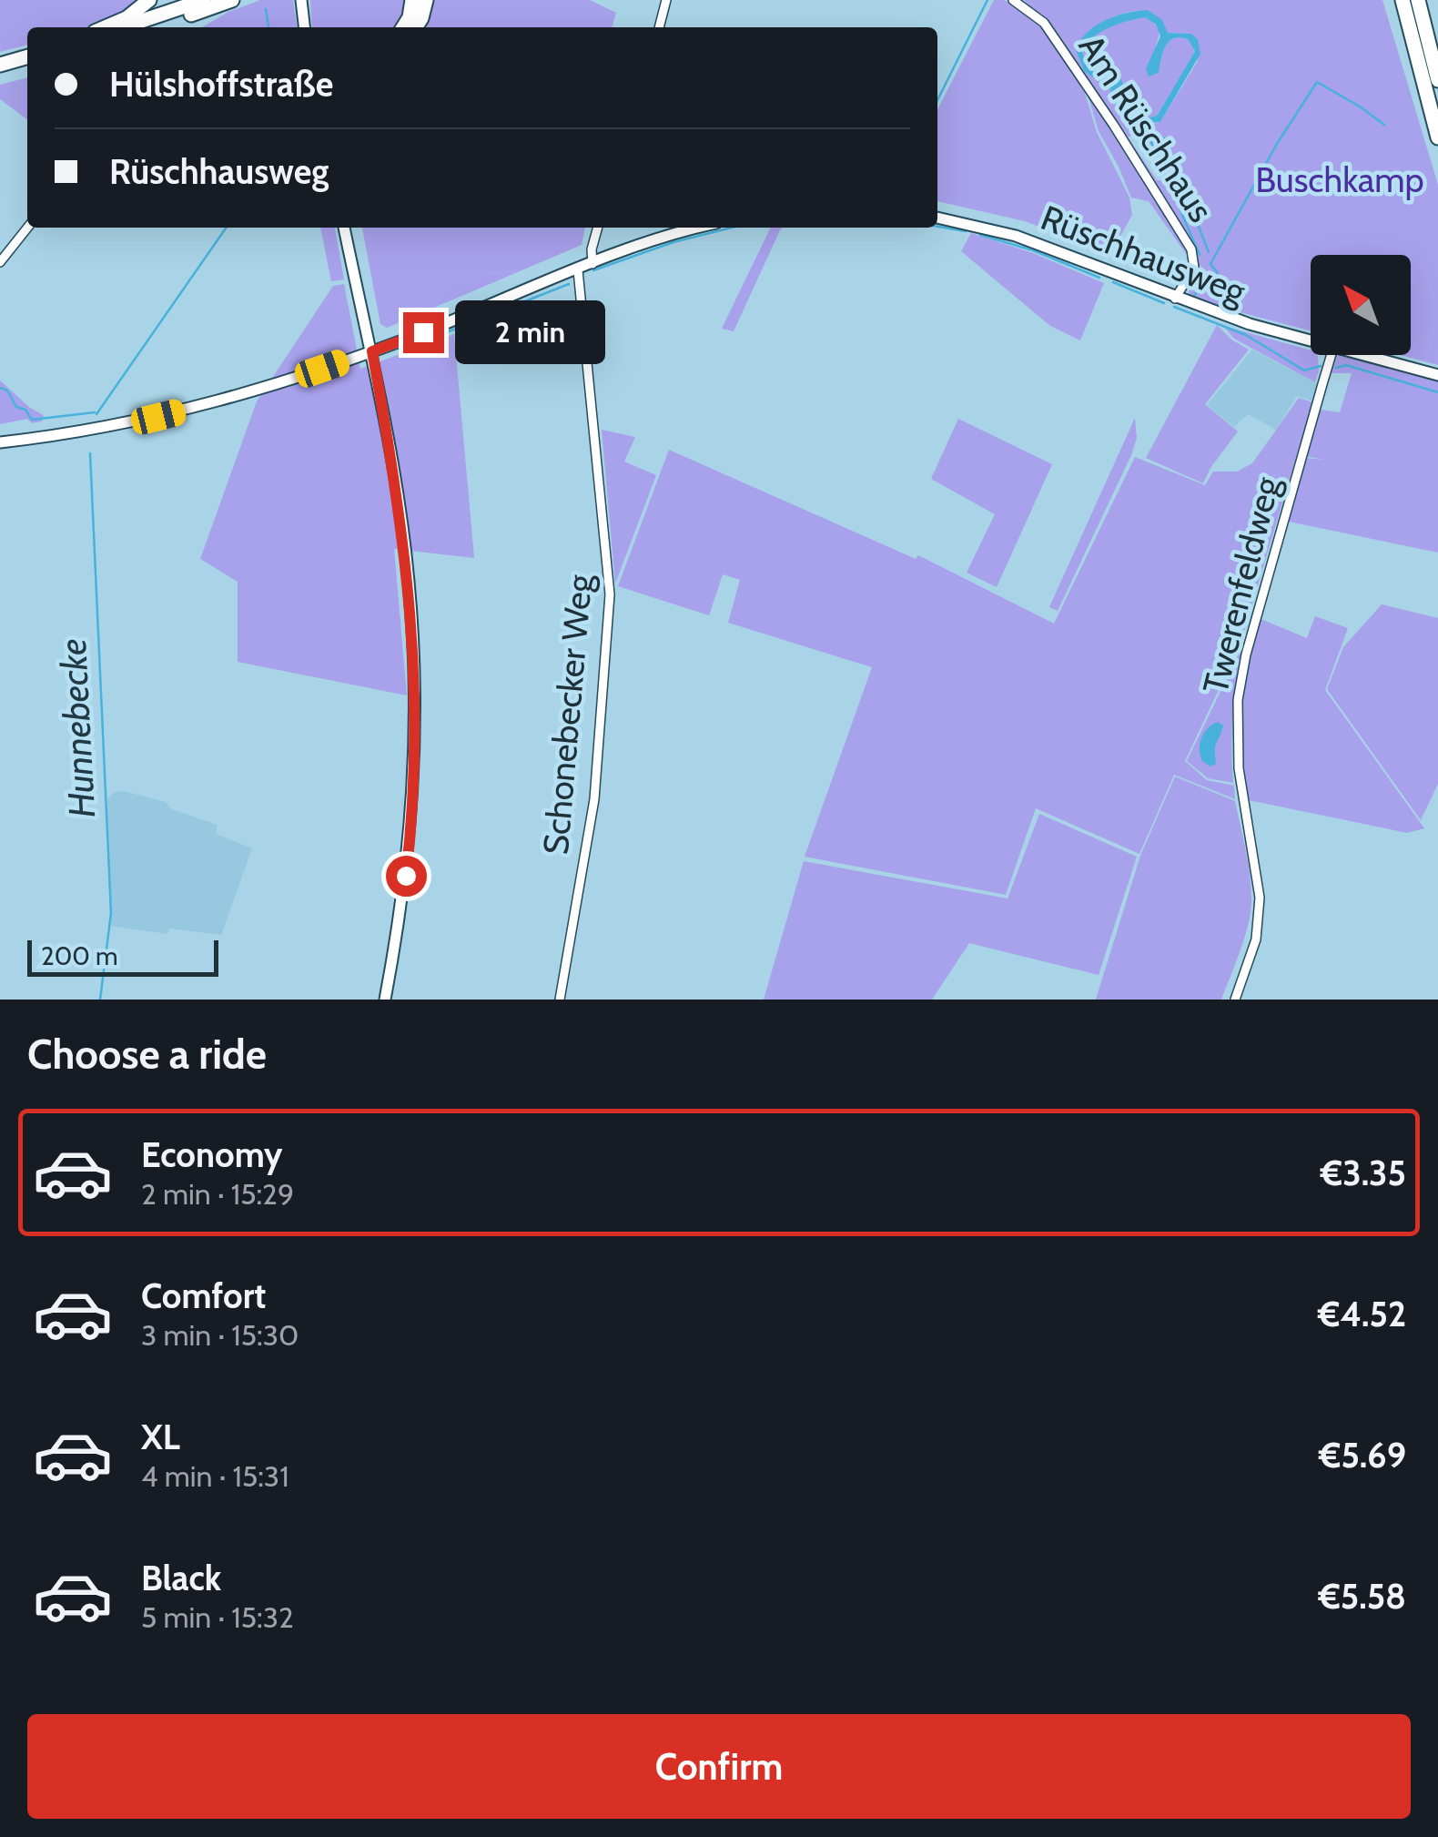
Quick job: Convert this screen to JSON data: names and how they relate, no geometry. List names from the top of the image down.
{
  "streets": {
    "main road": ["Rüschhausweg"],
    "street": ["Am Rüschhaus", "Twerenfeldweg", "Schonebecker Weg"]
  },
  "crossings": [
    ["Am Rüschhaus", "Rüschhausweg"]
  ],
  "water": ["Hunnebecke"],
  "parks": ["Buschkamp"],
  "scale_bar": "200 m",
  "north": "top left",
  "page": {
    "banner": ["Hülshoffstraße", "Rüschhausweg"],
    "bubble": "2 min",
    "scale": "200 m",
    "heading": "Choose a ride",
    "list": [
      {
        "name": "Economy",
        "note": "2 min · 15:29",
        "value": "€3.35"
      },
      {
        "name": "Comfort",
        "note": "3 min · 15:30",
        "value": "€4.52"
      },
      {
        "name": "XL",
        "note": "4 min · 15:31",
        "value": "€5.69"
      },
      {
        "name": "Black",
        "note": "5 min · 15:32",
        "value": "€5.58"
      }
    ],
    "buttons": "Confirm"
  }
}
